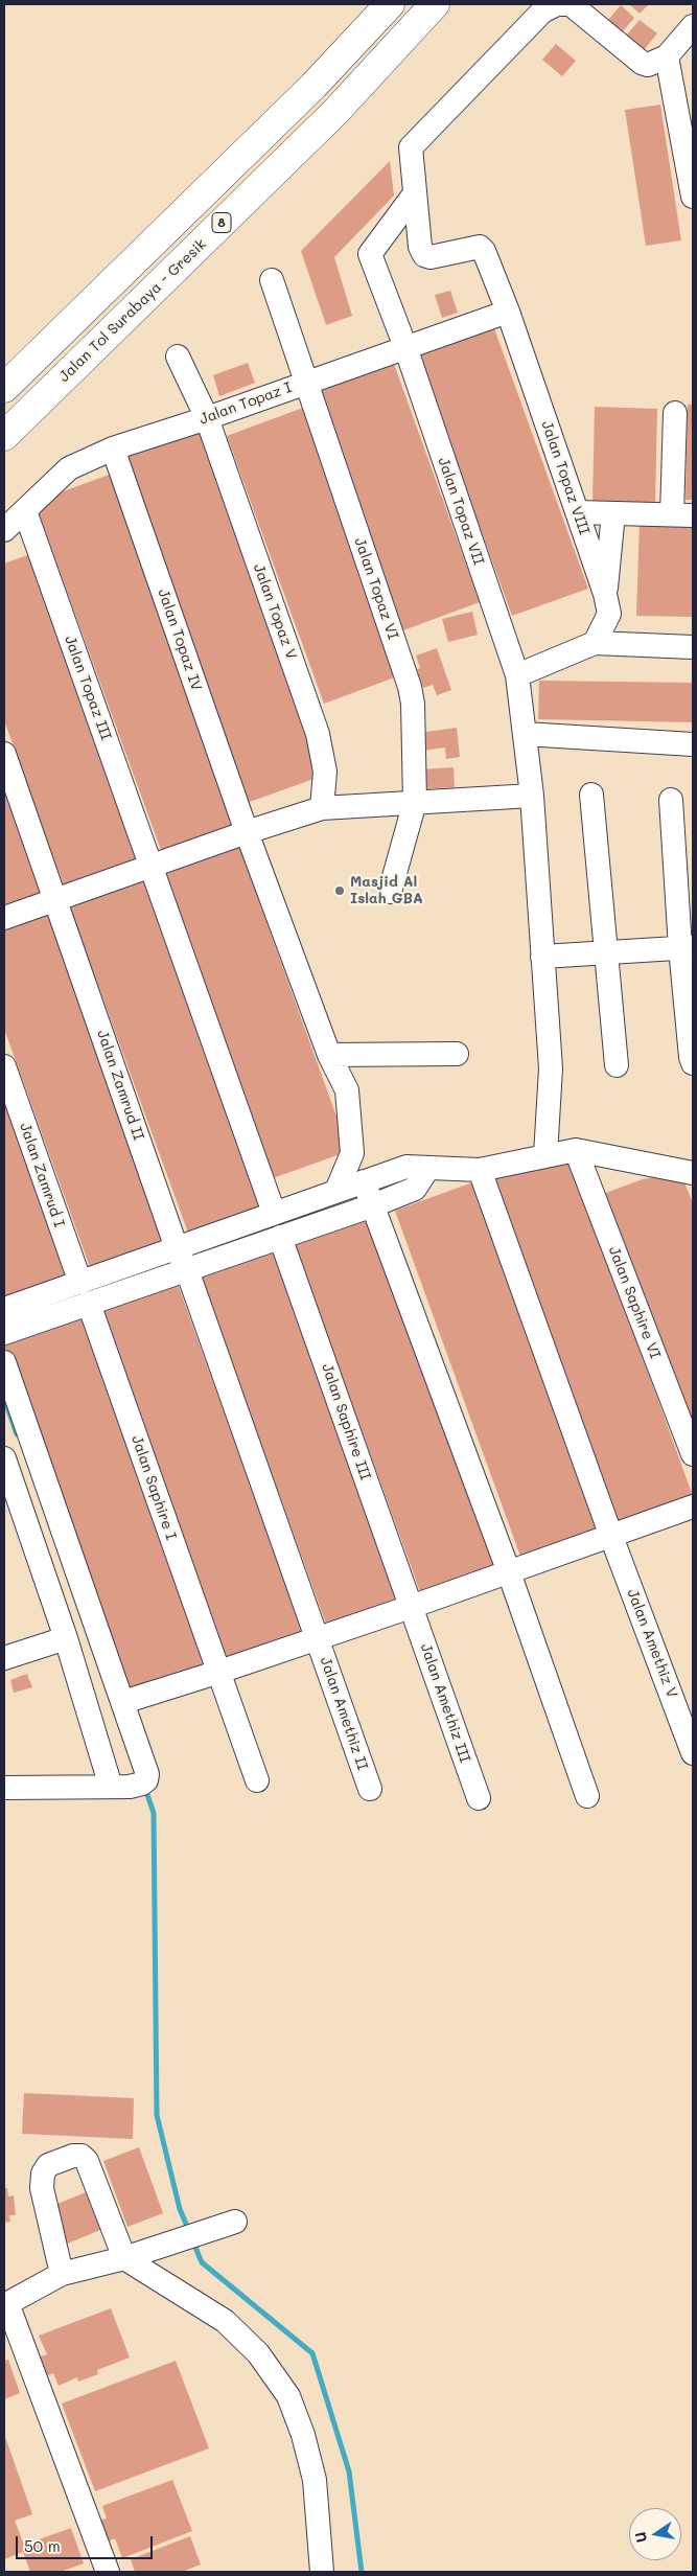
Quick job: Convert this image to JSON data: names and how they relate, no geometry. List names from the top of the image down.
{
  "streets": {
    "highway": ["8", "Jalan Tol Surabaya - Gresik"],
    "street": [
      "Jalan Topaz I",
      "Jalan Topaz VIII",
      "Jalan Topaz VII",
      "Jalan Topaz VI",
      "Jalan Topaz V",
      "Jalan Topaz IV",
      "Jalan Topaz III",
      "Jalan Zamrud II",
      "Jalan Zamrud I",
      "Jalan Saphire VI",
      "Jalan Saphire III",
      "Jalan Saphire I",
      "Jalan Amethiz V",
      "Jalan Amethiz III",
      "Jalan Amethiz II"
    ]
  },
  "crossings": [
    ["Jalan Topaz I", "Jalan Topaz VIII"],
    ["Jalan Topaz I", "Jalan Topaz VII"],
    ["Jalan Topaz I", "Jalan Topaz VI"],
    ["Jalan Topaz I", "Jalan Topaz V"],
    ["Jalan Topaz I", "Jalan Topaz IV"],
    ["Jalan Topaz I", "Jalan Topaz III"],
    ["Jalan Topaz VIII", "Jalan Topaz VII"],
    ["Jalan Zamrud II", "Jalan Amethiz II"],
    ["Jalan Zamrud I", "Jalan Saphire I"],
    ["Jalan Saphire III", "Jalan Amethiz III"]
  ],
  "places": ["Masjid Al Islah GBA"],
  "scale_bar": "50 m",
  "north": "left"
}
